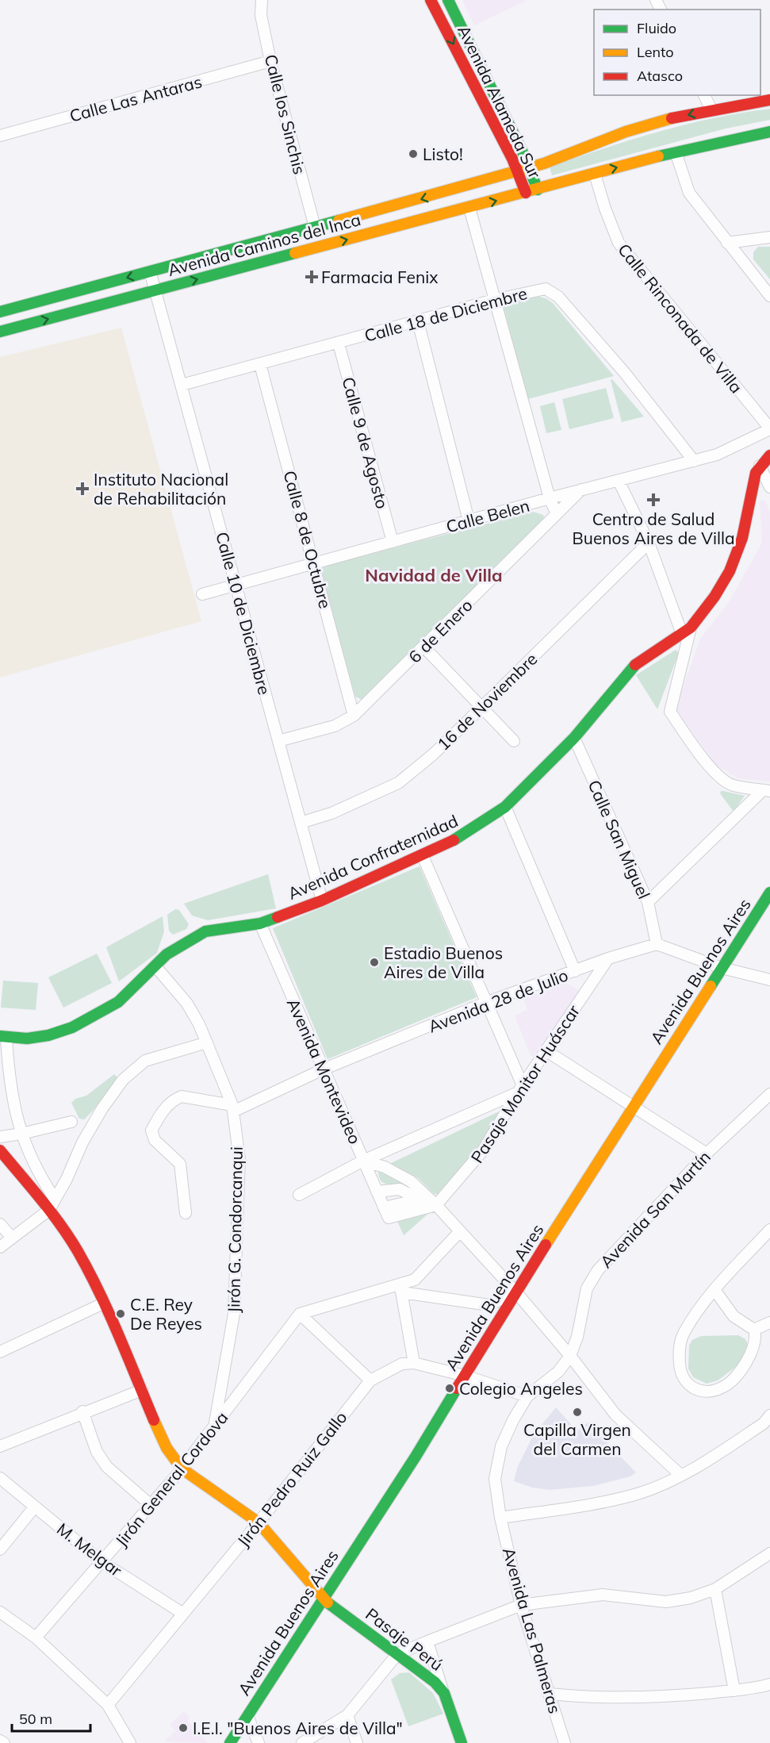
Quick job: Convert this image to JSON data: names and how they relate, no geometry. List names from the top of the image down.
{
  "streets": {
    "street": [
      "Calle Las Antaras",
      "Avenida Alameda Sur",
      "Calle los Sinchis",
      "Avenida Caminos del Inca",
      "Calle 18 de Diciembre",
      "Calle Rinconada de Villa",
      "Calle 9 de Agosto",
      "Calle Belen",
      "Calle 8 de Octubre",
      "Calle 10 de Diciembre",
      "6 de Enero",
      "16 de Noviembre",
      "Calle San Miguel",
      "Avenida Confraternidad",
      "Avenida Buenos Aires",
      "Avenida 28 de Julio",
      "Avenida Montevideo",
      "Pasaje Monitor Huáscar",
      "Avenida San Martín",
      "Jirón G. Condorcanqui",
      "Jirón General Cordova",
      "Jirón Pedro Ruiz Gallo",
      "M. Melgar",
      "Avenida Las Palmeras",
      "Pasaje Perú"
    ]
  },
  "crossings": [
    ["Calle Las Antaras", "Calle los Sinchis"],
    ["Avenida Alameda Sur", "Avenida Caminos del Inca"],
    ["Calle los Sinchis", "Avenida Caminos del Inca"],
    ["Avenida Caminos del Inca", "Calle Rinconada de Villa"],
    ["Avenida Caminos del Inca", "Calle 10 de Diciembre"],
    ["Calle 18 de Diciembre", "Calle 9 de Agosto"],
    ["Calle 18 de Diciembre", "Calle Belen"],
    ["Calle 18 de Diciembre", "Calle 8 de Octubre"],
    ["Calle 18 de Diciembre", "Calle 10 de Diciembre"],
    ["Calle Rinconada de Villa", "Calle Belen"],
    ["Calle 9 de Agosto", "Calle Belen"],
    ["Calle Belen", "Calle 8 de Octubre"],
    ["Calle Belen", "Calle 10 de Diciembre"],
    ["Calle Belen", "6 de Enero"],
    ["Calle 8 de Octubre", "6 de Enero"],
    ["Calle 10 de Diciembre", "6 de Enero"],
    ["Calle 10 de Diciembre", "16 de Noviembre"],
    ["Calle 10 de Diciembre", "Avenida Confraternidad"],
    ["Calle San Miguel", "Avenida Confraternidad"],
    ["Calle San Miguel", "Avenida 28 de Julio"],
    ["Avenida Confraternidad", "Avenida Montevideo"],
    ["Avenida Confraternidad", "Jirón G. Condorcanqui"],
    ["Avenida Buenos Aires", "Jirón Pedro Ruiz Gallo"],
    ["Avenida Buenos Aires", "Pasaje Perú"],
    ["Avenida 28 de Julio", "Avenida Montevideo"],
    ["Avenida 28 de Julio", "Pasaje Monitor Huáscar"],
    ["Avenida 28 de Julio", "Jirón G. Condorcanqui"],
    ["Avenida Montevideo", "Pasaje Monitor Huáscar"],
    ["Avenida San Martín", "Jirón Pedro Ruiz Gallo"],
    ["Avenida San Martín", "Avenida Las Palmeras"],
    ["Jirón G. Condorcanqui", "Jirón General Cordova"],
    ["Jirón General Cordova", "M. Melgar"],
    ["Jirón General Cordova", "Pasaje Perú"],
    ["Jirón Pedro Ruiz Gallo", "M. Melgar"],
    ["Jirón Pedro Ruiz Gallo", "Pasaje Perú"]
  ],
  "districts": ["Navidad de Villa"],
  "places": {
    "other": [
      "Listo!",
      "Estadio Buenos Aires de Villa",
      "C.E. Rey De Reyes",
      "Colegio Angeles",
      "Capilla Virgen del Carmen",
      "I.E.I. \"Buenos Aires de Villa\""
    ],
    "health": ["Farmacia Fenix", "Instituto Nacional de Rehabilitación", "Centro de Salud Buenos Aires de Villa"]
  },
  "legend": ["Fluido", "Lento", "Atasco"],
  "scale_bar": "50 m"
}
